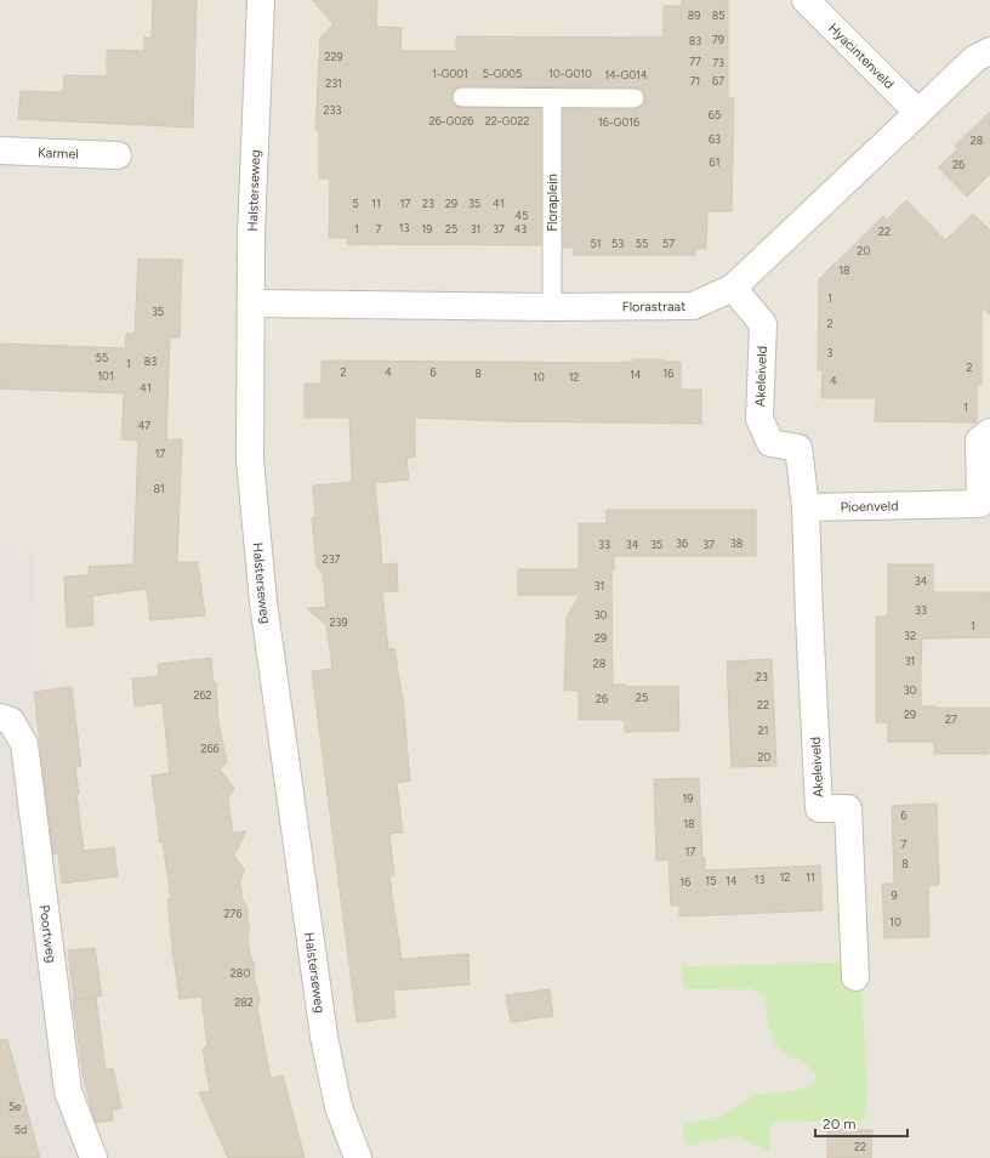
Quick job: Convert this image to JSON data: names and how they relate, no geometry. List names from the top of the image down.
{
  "streets": {
    "street": [
      "Hyacintenveld",
      "Karmel",
      "Halsterseweg",
      "Florastraat",
      "Akeleiveld",
      "Pioenveld",
      "Poortweg"
    ],
    "lane": ["Floraplein"]
  },
  "crossings": [
    ["Hyacintenveld", "Florastraat"],
    ["Halsterseweg", "Florastraat"],
    ["Floraplein", "Florastraat"],
    ["Florastraat", "Akeleiveld"],
    ["Akeleiveld", "Pioenveld"]
  ],
  "house_numbers": [
    "89",
    "85",
    "79",
    "83",
    "229",
    "77",
    "73",
    "1-G001",
    "5-G005",
    "10-G010",
    "14-G014",
    "71",
    "67",
    "231",
    "233",
    "65",
    "26-G026",
    "22-G022",
    "16-G016",
    "63",
    "28",
    "61",
    "26",
    "5",
    "11",
    "17",
    "23",
    "29",
    "35",
    "41",
    "45",
    "13",
    "1",
    "7",
    "19",
    "25",
    "31",
    "37",
    "43",
    "22",
    "51",
    "53",
    "55",
    "57",
    "20",
    "18",
    "1",
    "35",
    "2",
    "3",
    "55",
    "83",
    "1",
    "2",
    "2",
    "4",
    "6",
    "8",
    "16",
    "14",
    "101",
    "10",
    "12",
    "4",
    "41",
    "1",
    "47",
    "17",
    "81",
    "36",
    "38",
    "33",
    "34",
    "35",
    "37",
    "237",
    "34",
    "31",
    "33",
    "30",
    "239",
    "1",
    "32",
    "29",
    "31",
    "28",
    "23",
    "30",
    "262",
    "25",
    "26",
    "22",
    "29",
    "27",
    "21",
    "266",
    "20",
    "19",
    "6",
    "18",
    "7",
    "17",
    "8",
    "12",
    "11",
    "13",
    "15",
    "14",
    "16",
    "9",
    "276",
    "10",
    "280",
    "282",
    "5e",
    "5d",
    "22"
  ],
  "scale_bar": "20 m"
}
